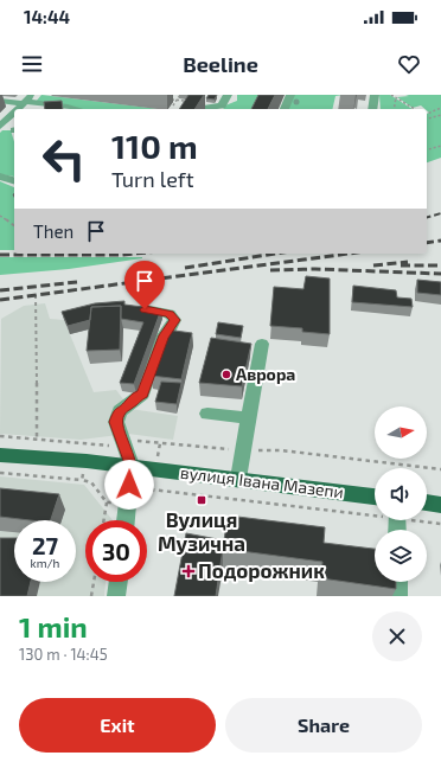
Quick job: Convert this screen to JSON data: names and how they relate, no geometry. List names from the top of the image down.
{
  "streets": {
    "main road": ["вулиця Івана Мазепи"]
  },
  "places": {
    "other": ["Аврора"],
    "transit": ["Вулиця Музична"],
    "health": ["Подорожник"]
  },
  "north": "right",
  "page": {
    "status": "14:44",
    "header": "Beeline",
    "turn": ["110 m", "Turn left"],
    "then": "Then",
    "speed": "27 km/h",
    "limit": "30",
    "heading": ["1 min", "130 m · 14:45"],
    "buttons": ["Exit", "Share"]
  }
}
